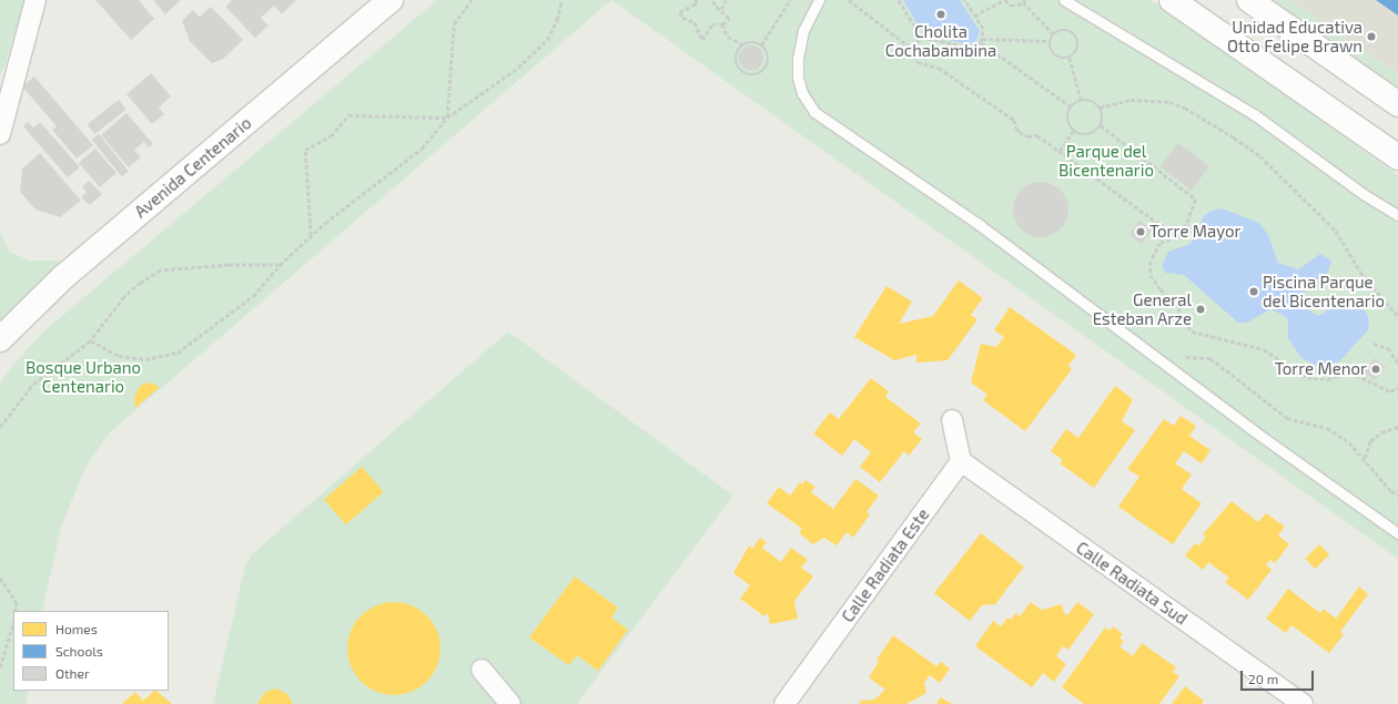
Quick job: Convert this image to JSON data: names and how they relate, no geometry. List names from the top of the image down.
{
  "streets": {
    "main road": ["Avenida Centenario"],
    "street": ["Calle Radiata Este", "Calle Radiata Sud"]
  },
  "crossings": [
    ["Calle Radiata Este", "Calle Radiata Sud"]
  ],
  "parks": ["Parque del Bicentenario", "Bosque Urbano Centenario"],
  "places": [
    "Cholita Cochabambina",
    "Unidad Educativa Otto Felipe Brawn",
    "Torre Mayor",
    "Piscina Parque del Bicentenario",
    "General Esteban Arze",
    "Torre Menor"
  ],
  "legend": ["Homes", "Schools", "Other"],
  "scale_bar": "20 m"
}
